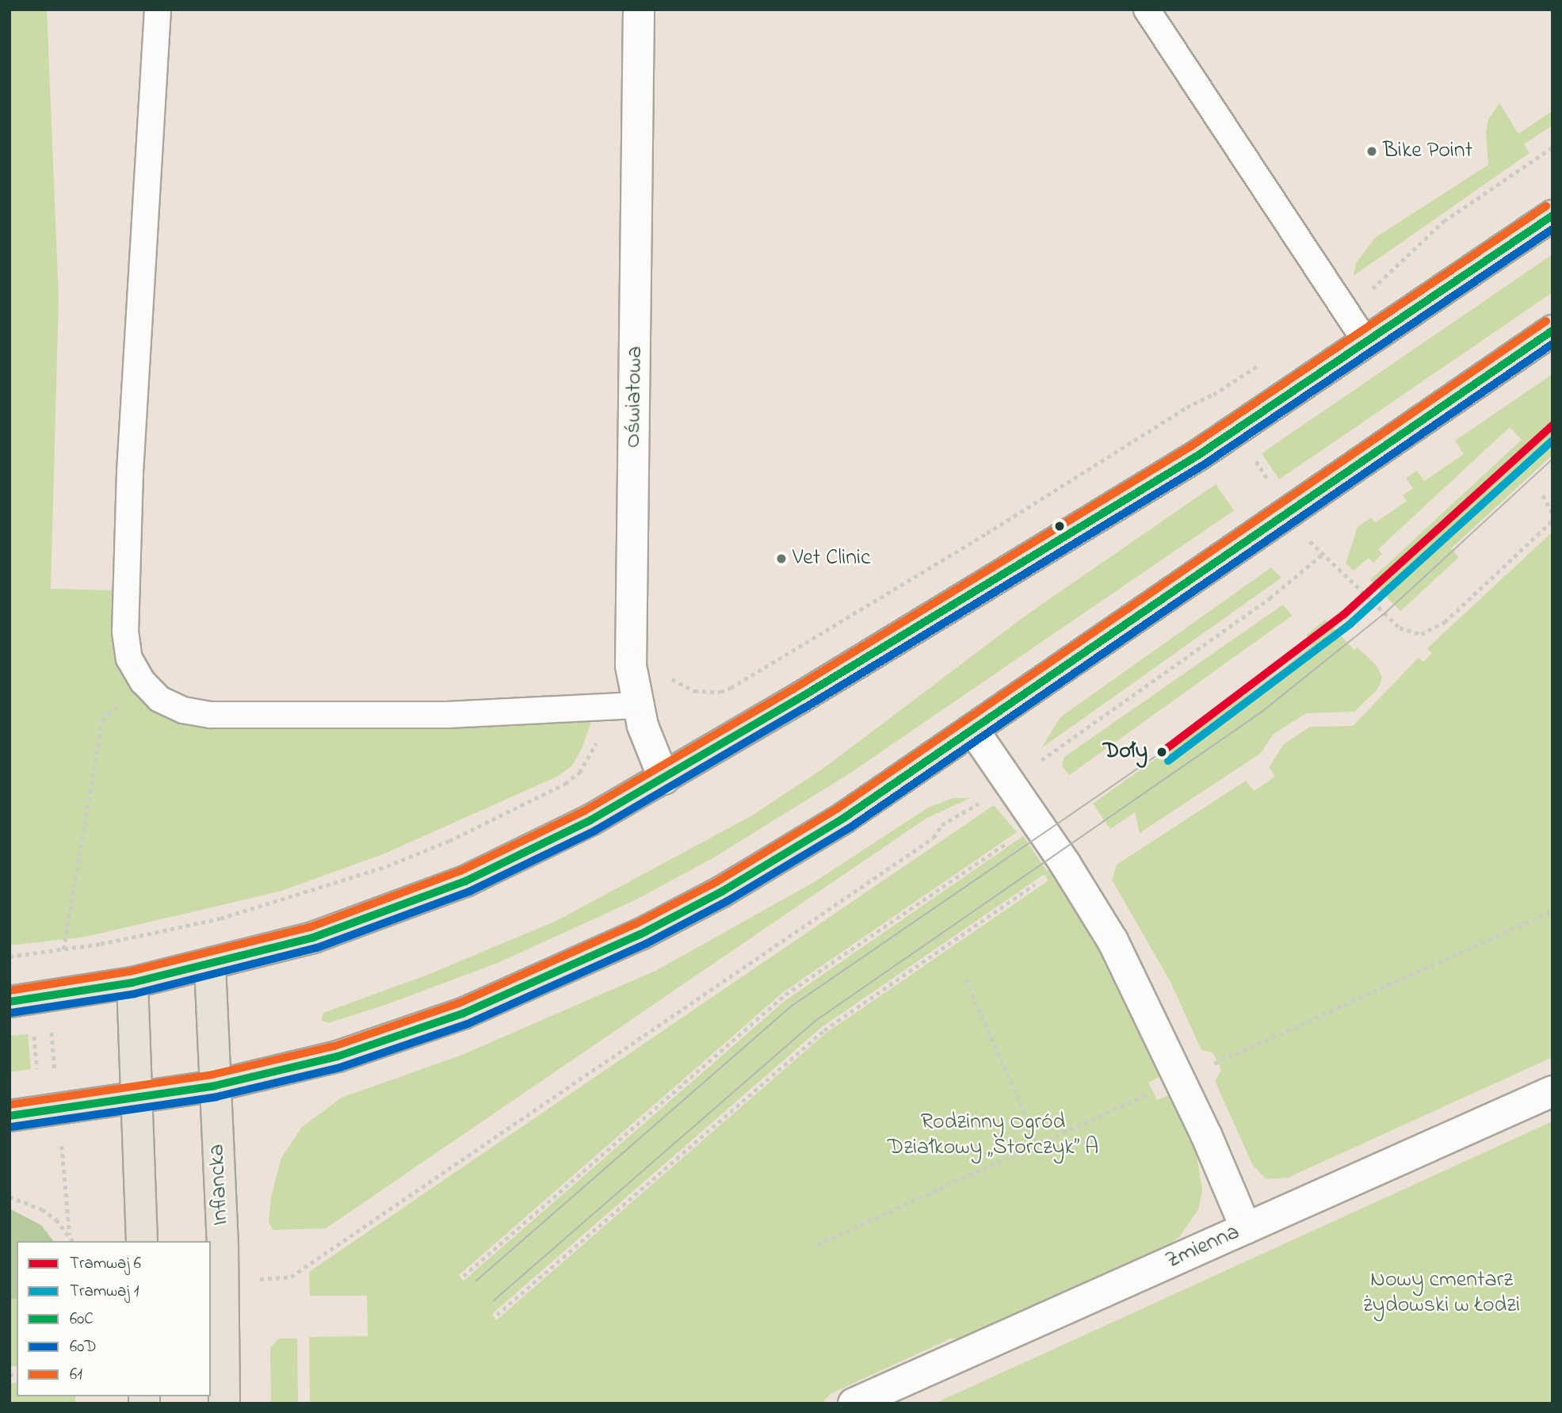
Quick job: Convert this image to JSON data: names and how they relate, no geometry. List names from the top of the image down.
{
  "streets": {
    "main road": ["Inflancka"],
    "street": ["Oświatowa", "Zmienna"]
  },
  "parks": ["Rodzinny Ogród Działkowy „Storczyk” A", "Nowy cmentarz żydowski w Łodzi"],
  "places": ["Bike Point", "Vet Clinic", "Doły"],
  "lines": [
    "transit line 61",
    "transit line 60C",
    "transit line 60D",
    "tram line 6",
    "tram line 1"
  ],
  "legend": [
    "Tramwaj 6",
    "Tramwaj 1",
    "60C",
    "60D",
    "61"
  ]
}
